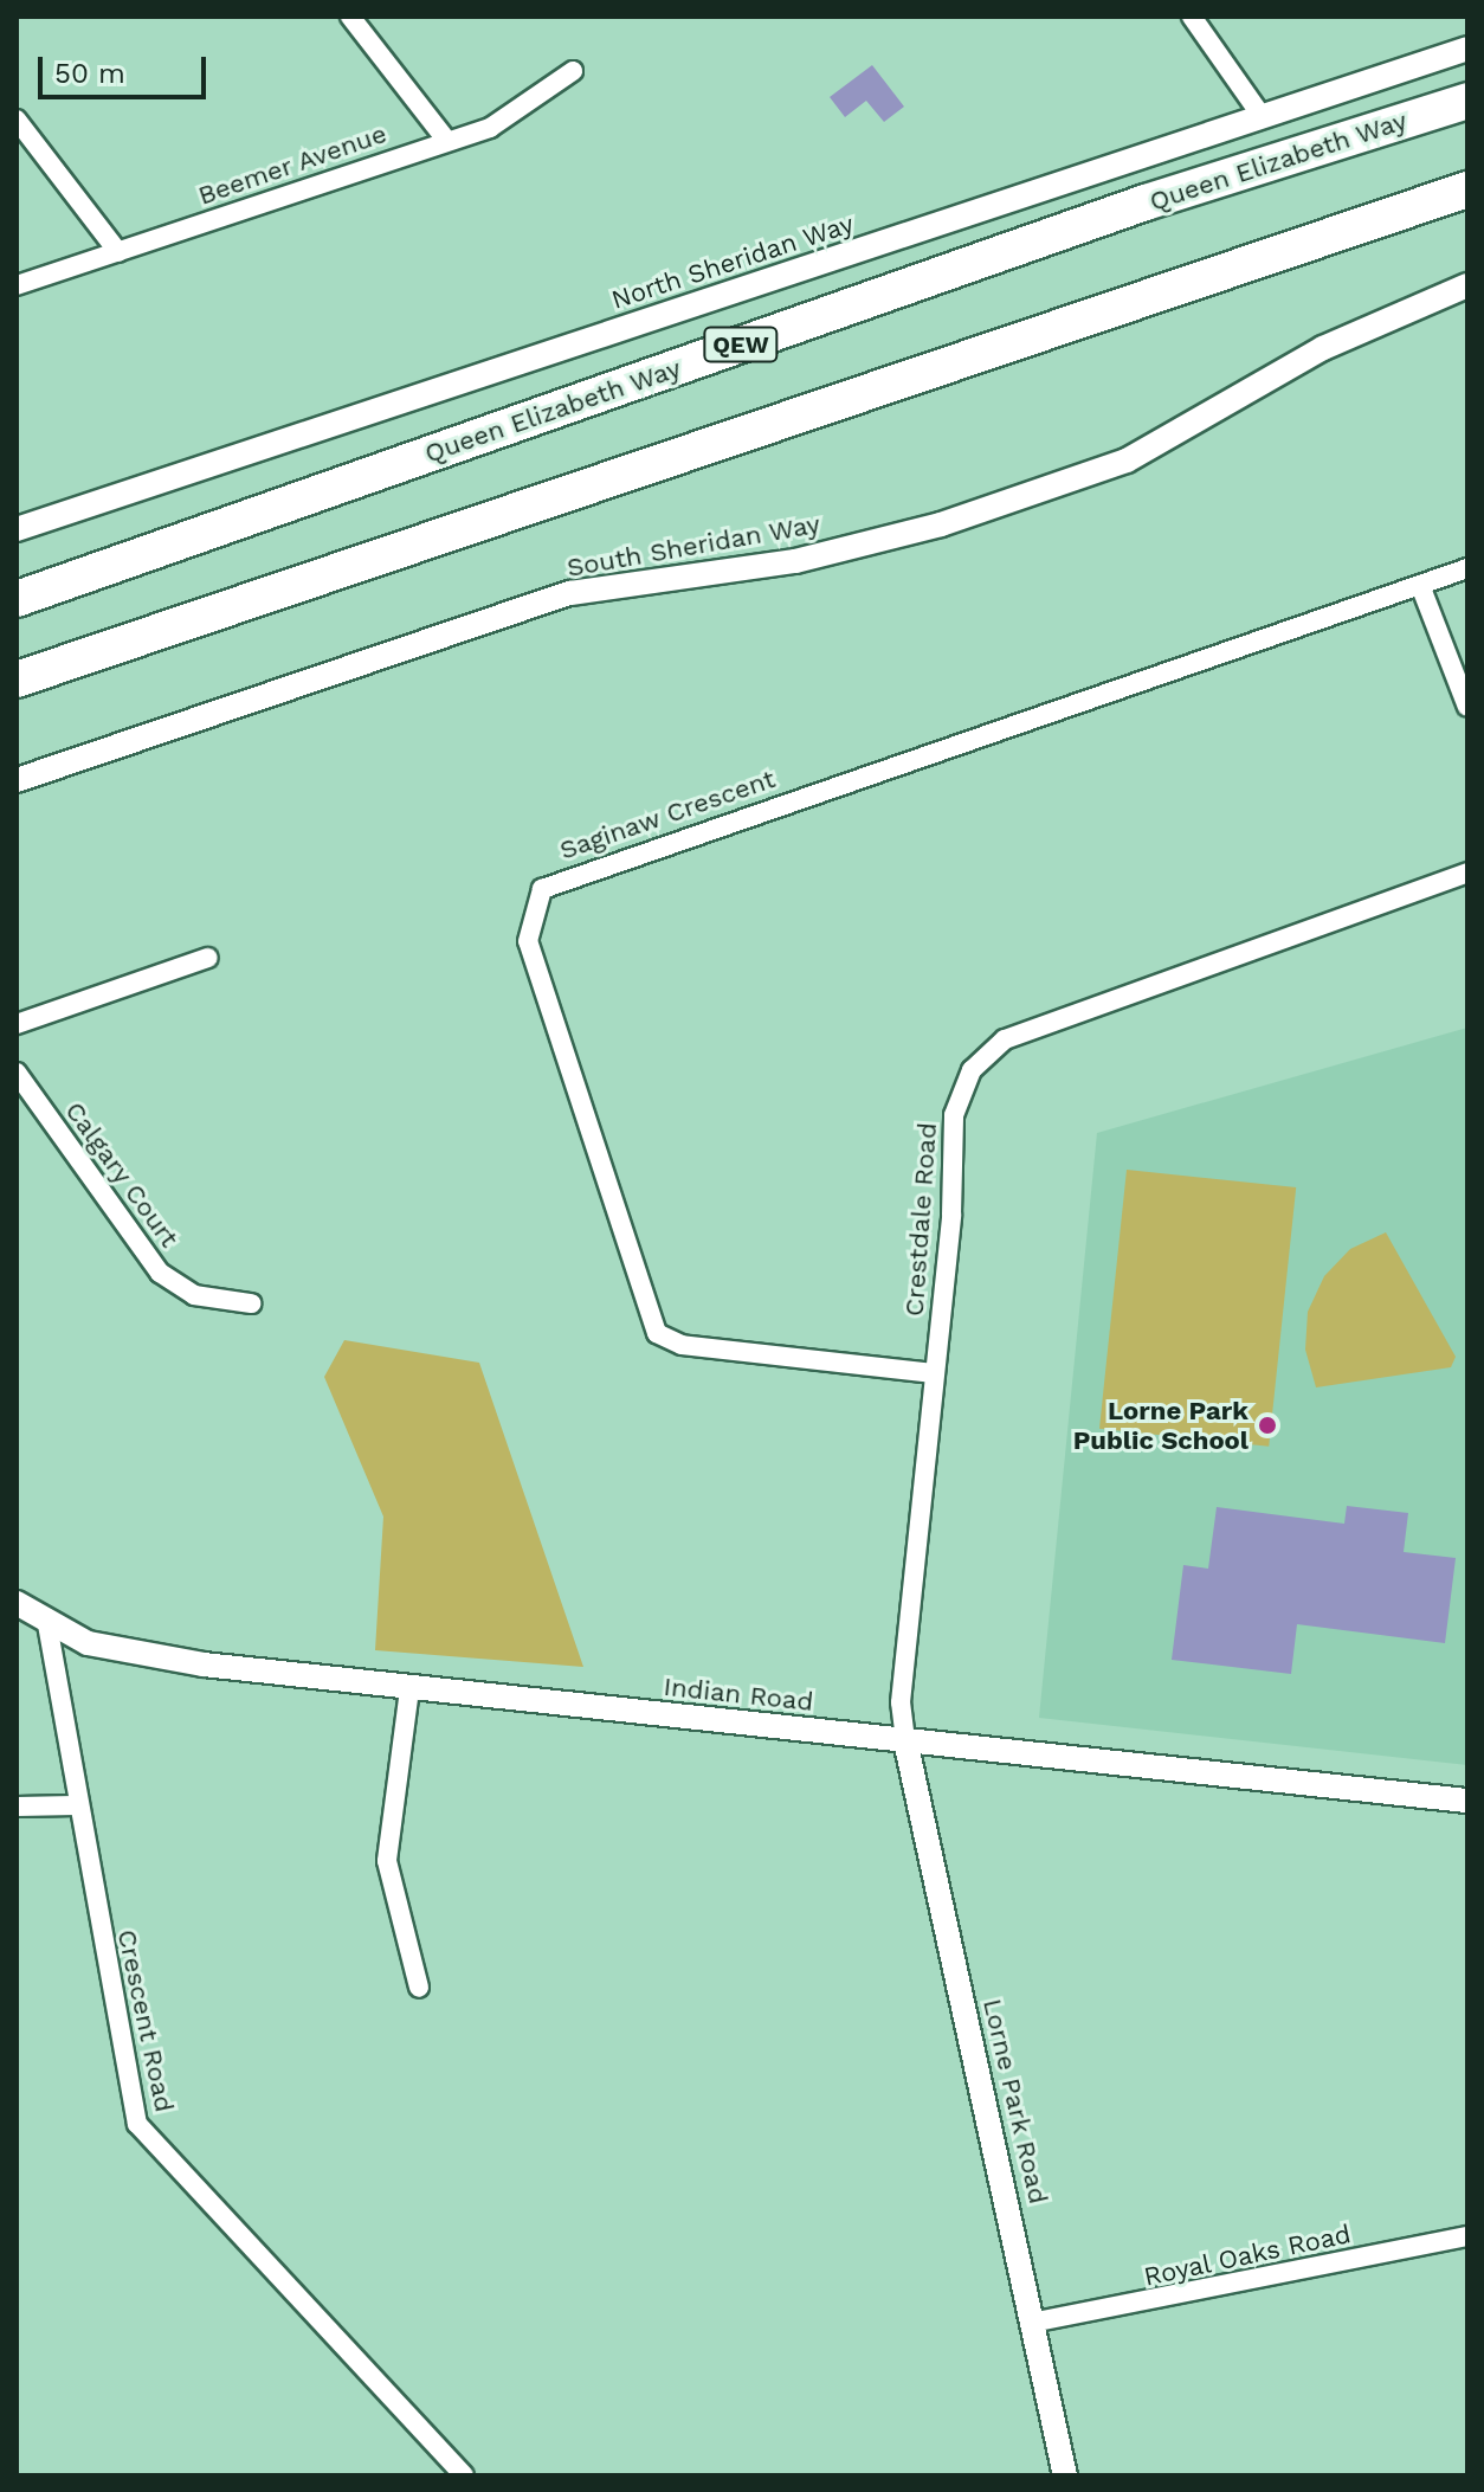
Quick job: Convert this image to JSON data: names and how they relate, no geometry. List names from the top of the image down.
{
  "streets": {
    "highway": ["Queen Elizabeth Way", "QEW"],
    "street": [
      "Beemer Avenue",
      "North Sheridan Way",
      "South Sheridan Way",
      "Saginaw Crescent",
      "Calgary Court",
      "Crestdale Road",
      "Indian Road",
      "Crescent Road",
      "Lorne Park Road",
      "Royal Oaks Road"
    ]
  },
  "crossings": [
    ["Saginaw Crescent", "Crestdale Road"],
    ["Crestdale Road", "Indian Road"],
    ["Crestdale Road", "Lorne Park Road"],
    ["Indian Road", "Crescent Road"],
    ["Indian Road", "Lorne Park Road"],
    ["Lorne Park Road", "Royal Oaks Road"]
  ],
  "places": ["Lorne Park Public School"],
  "scale_bar": "50 m"
}
